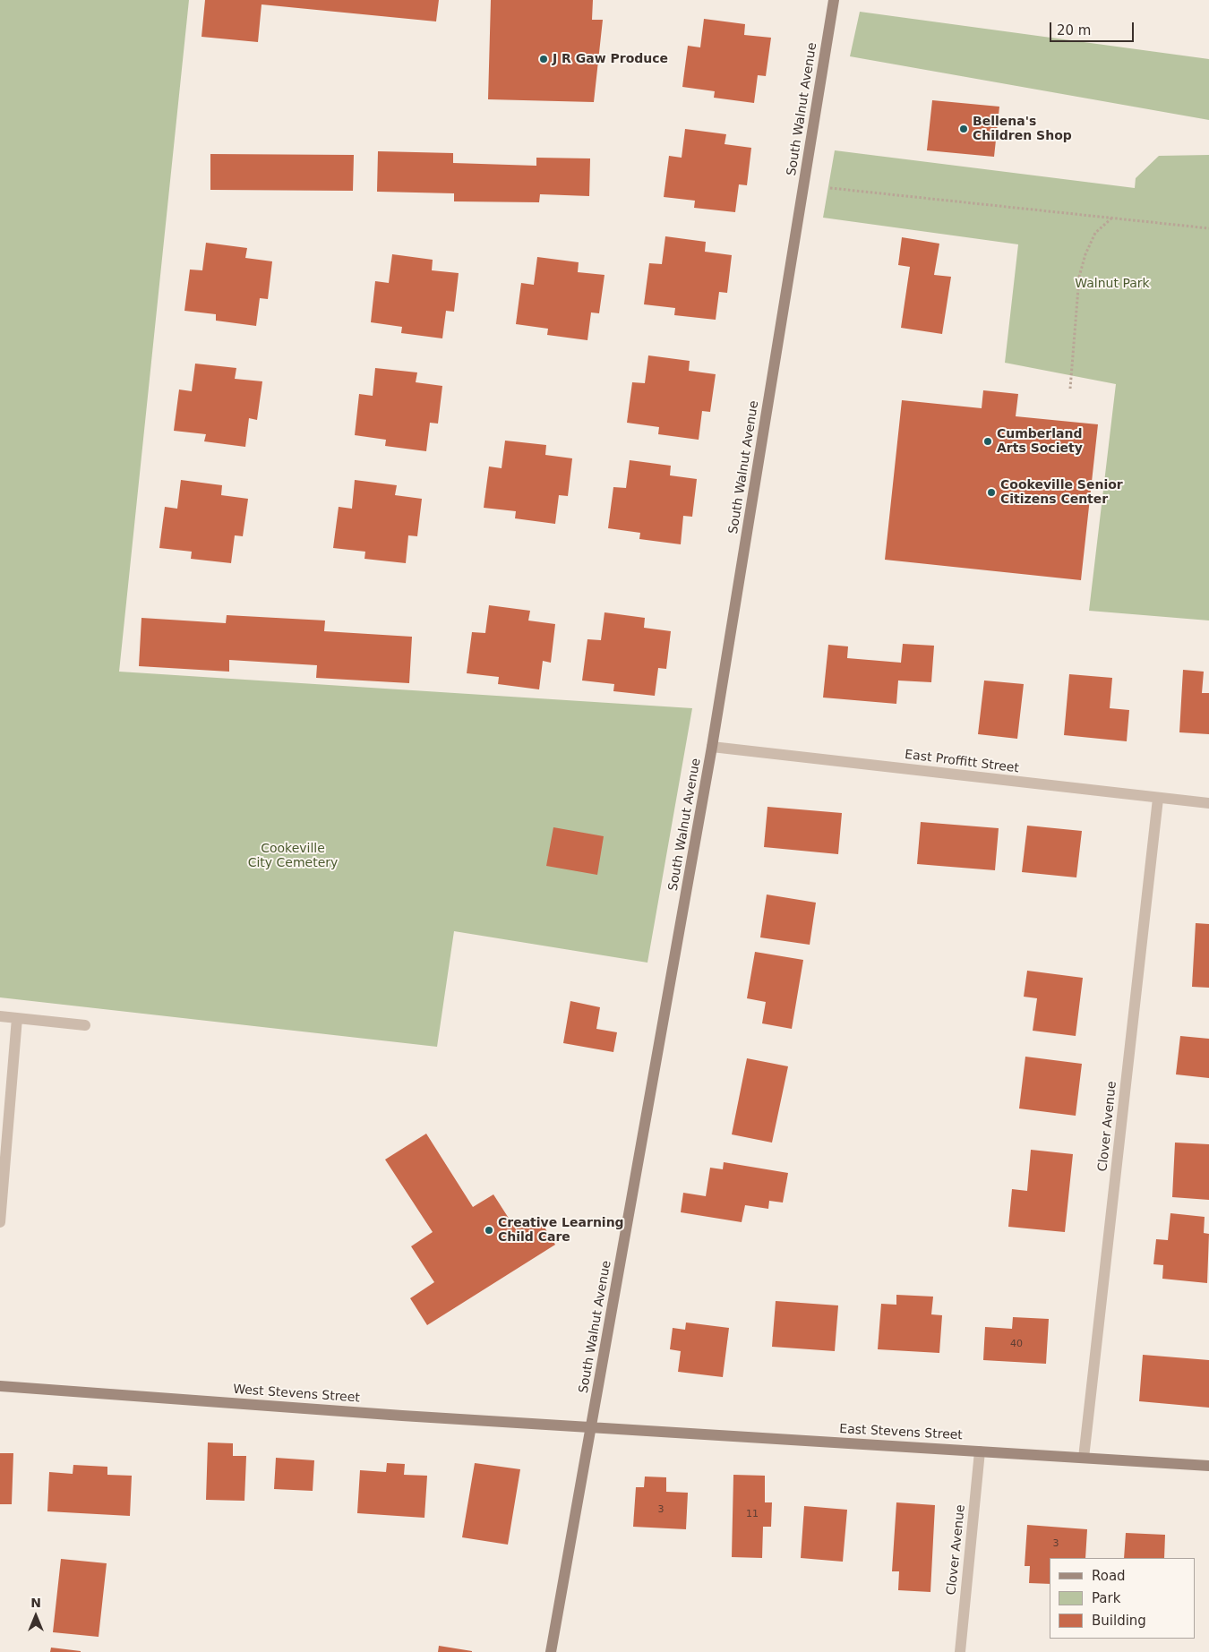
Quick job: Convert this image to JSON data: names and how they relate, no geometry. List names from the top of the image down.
{
  "streets": {
    "street": [
      "South Walnut Avenue",
      "East Proffitt Street",
      "Clover Avenue",
      "West Stevens Street",
      "East Stevens Street"
    ]
  },
  "crossings": [
    ["South Walnut Avenue", "East Proffitt Street"],
    ["South Walnut Avenue", "West Stevens Street"],
    ["South Walnut Avenue", "East Stevens Street"],
    ["East Proffitt Street", "Clover Avenue"],
    ["Clover Avenue", "East Stevens Street"],
    ["West Stevens Street", "East Stevens Street"]
  ],
  "parks": ["Walnut Park", "Cookeville City Cemetery"],
  "places": [
    "J R Gaw Produce",
    "Bellena's Children Shop",
    "Cumberland Arts Society",
    "Cookeville Senior Citizens Center",
    "Creative Learning Child Care"
  ],
  "house_numbers": [
    "40",
    "3",
    "11",
    "3"
  ],
  "legend": ["Road", "Park", "Building"],
  "scale_bar": "20 m",
  "north": "top"
}
